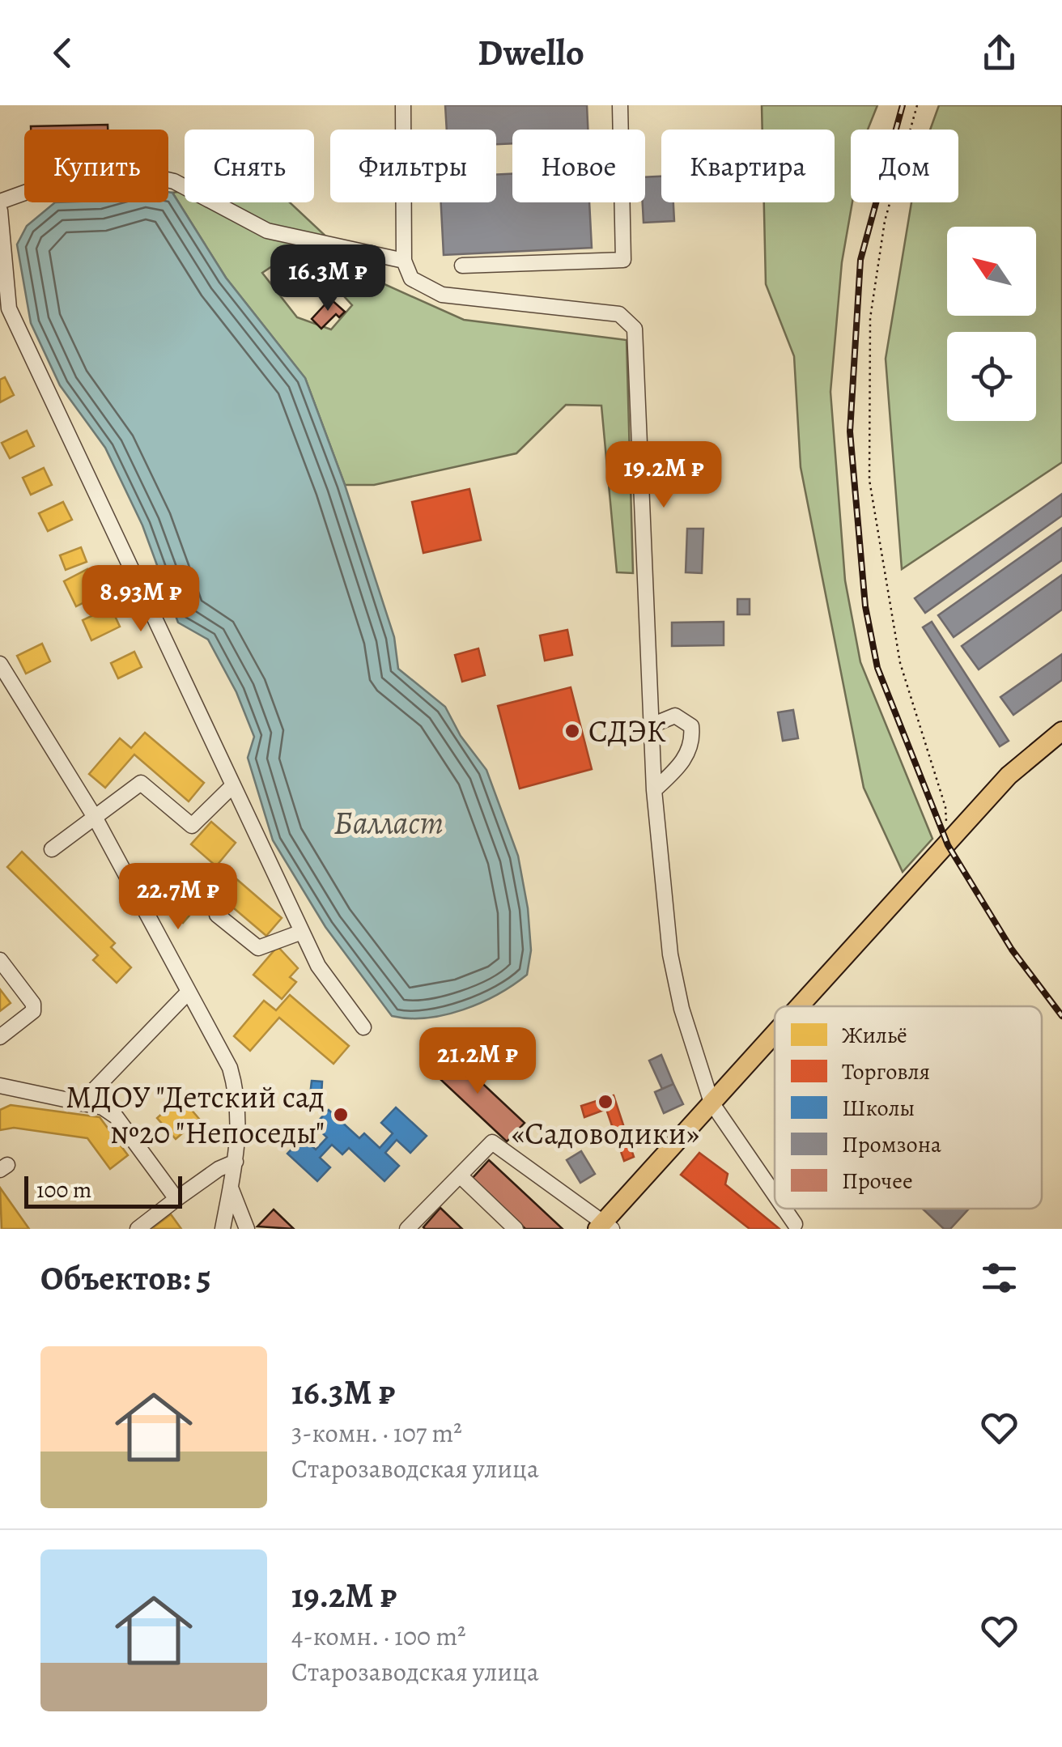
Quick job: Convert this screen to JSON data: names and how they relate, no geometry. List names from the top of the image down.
{
  "water": ["Балласт"],
  "places": ["СДЭК", "«Садоводики»", "МДОУ \"Детский сад №20 \"Непоседы\""],
  "legend": [
    "Жильё",
    "Торговля",
    "Школы",
    "Промзона",
    "Прочее"
  ],
  "scale_bar": "100 m",
  "north": "top left",
  "page": {
    "header": "Dwello",
    "chip": [
      "Купить",
      "Снять",
      "Фильтры",
      "Новое",
      "Квартира",
      "Дом"
    ],
    "price": [
      "16.3M ₽",
      "19.2M ₽",
      "8.93M ₽",
      "22.7M ₽",
      "21.2M ₽"
    ],
    "scale": "100 m",
    "heading": "Объектов: 5",
    "list": [
      {
        "name": "16.3M ₽",
        "note": "3-комн. · 107 m² · Старозаводская улица"
      },
      {
        "name": "19.2M ₽",
        "note": "4-комн. · 100 m² · Старозаводская улица"
      }
    ]
  }
}
